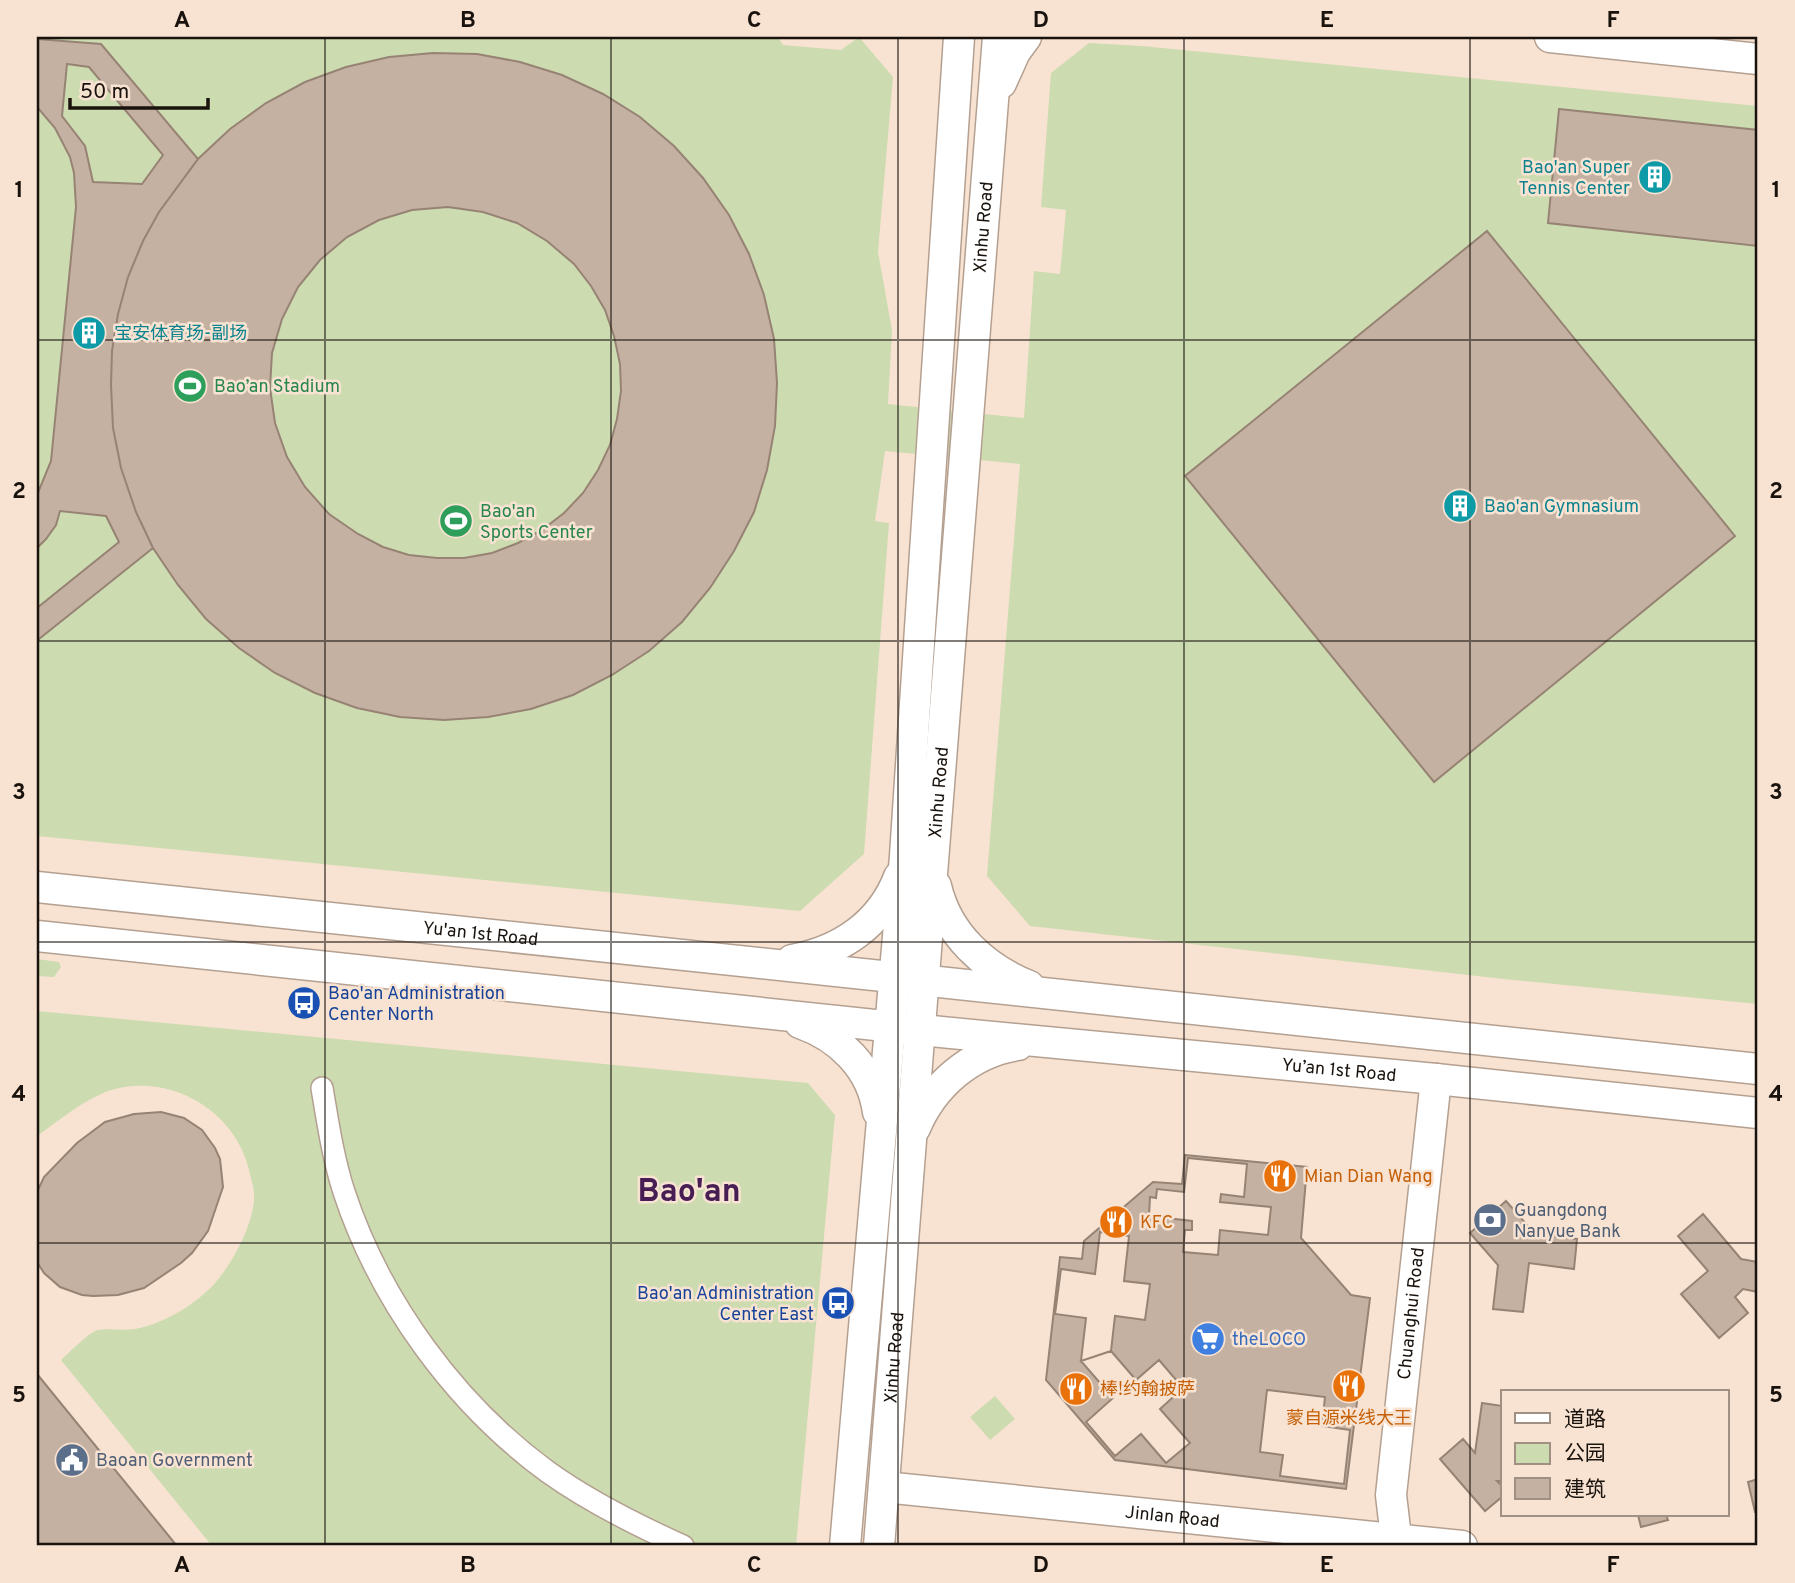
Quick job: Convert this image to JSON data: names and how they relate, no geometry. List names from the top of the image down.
{
  "streets": {
    "main road": [
      "Xinhu Road",
      "Yu'an 1st Road",
      "Yu’an 1st Road",
      "Chuanghui Road",
      "Jinlan Road"
    ]
  },
  "crossings": [
    ["Xinhu Road", "Yu'an 1st Road"],
    ["Xinhu Road", "Yu’an 1st Road"],
    ["Xinhu Road", "Jinlan Road"],
    ["Yu’an 1st Road", "Chuanghui Road"],
    ["Chuanghui Road", "Jinlan Road"]
  ],
  "districts": ["Bao'an"],
  "places": {
    "building": ["Bao'an Super Tennis Center", "宝安体育场-副场", "Bao'an Gymnasium"],
    "sports": ["Bao’an Stadium", "Bao'an Sports Center"],
    "bus stop": ["Bao'an Administration Center North", "Bao'an Administration Center East"],
    "restaurant": [
      "Mian Dian Wang",
      "KFC",
      "蒙自源·米线大王",
      "棒!约翰披萨"
    ],
    "bank": ["Guangdong Nanyue Bank"],
    "supermarket": ["theLOCO"],
    "public building": ["Baoan Government"]
  },
  "legend": ["道路", "公园", "建筑"],
  "scale_bar": "50 m",
  "grid": {
    "columns": [
      "A",
      "B",
      "C",
      "D",
      "E",
      "F"
    ],
    "rows": [
      "1",
      "2",
      "3",
      "4",
      "5"
    ]
  }
}
